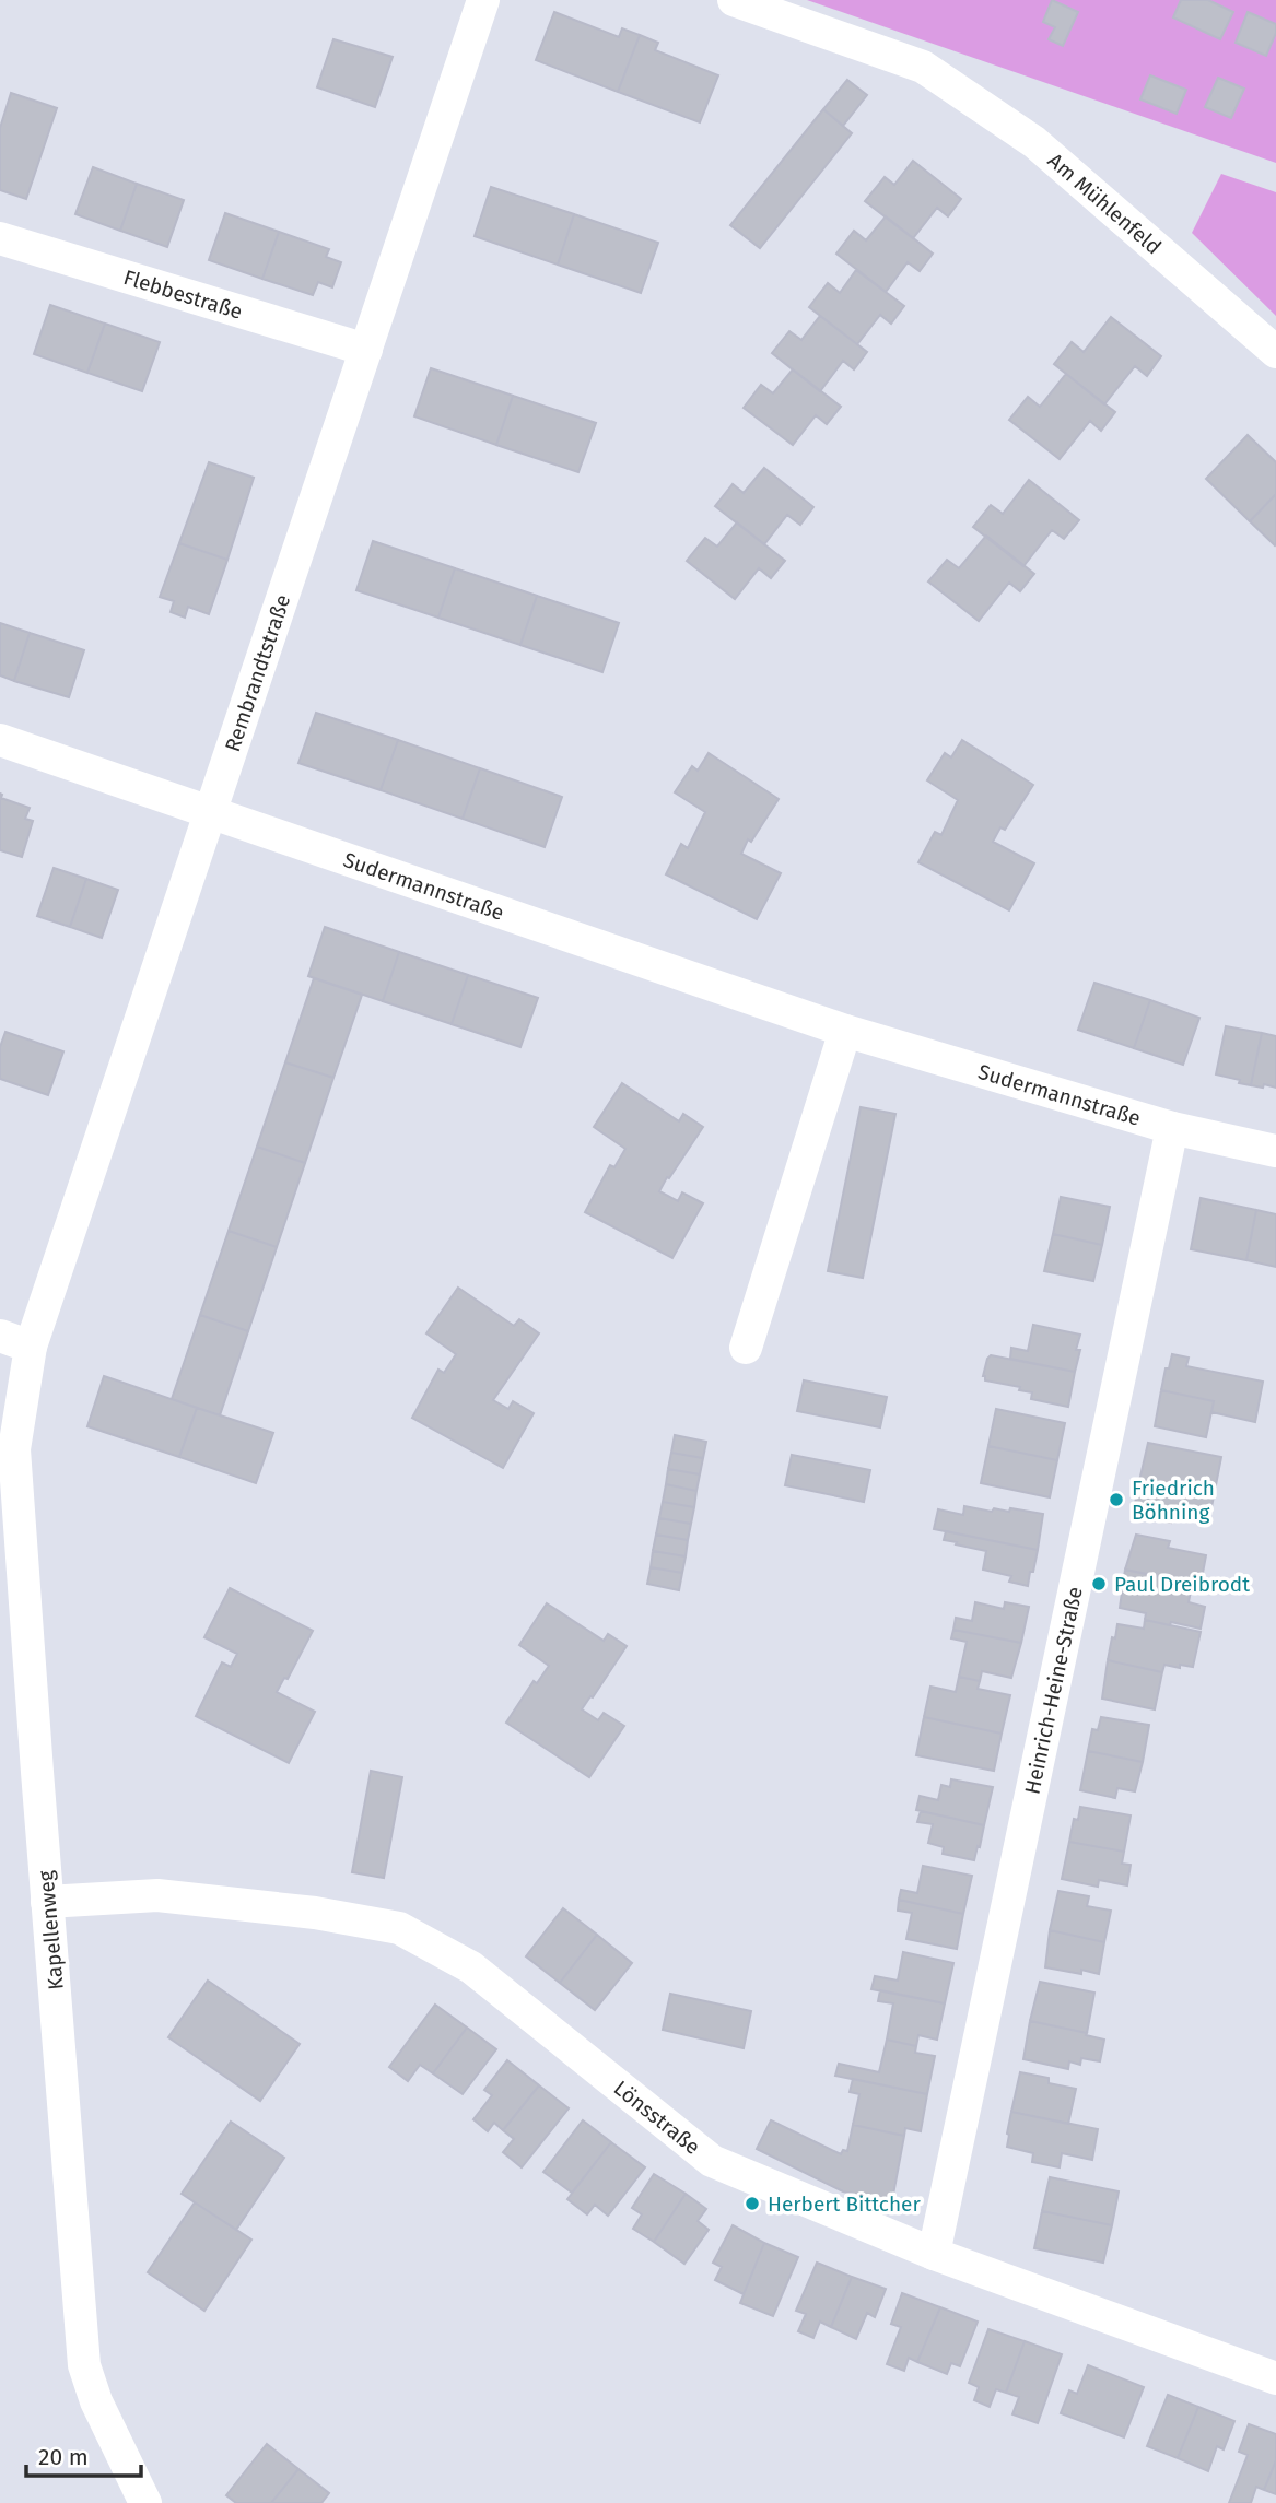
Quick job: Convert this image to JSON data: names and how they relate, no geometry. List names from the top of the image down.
{
  "streets": {
    "street": [
      "Am Mühlenfeld",
      "Flebbestraße",
      "Rembrandtstraße",
      "Sudermannstraße",
      "Heinrich-Heine-Straße",
      "Kapellenweg",
      "Lönsstraße"
    ]
  },
  "crossings": [
    ["Flebbestraße", "Rembrandtstraße"],
    ["Rembrandtstraße", "Sudermannstraße"],
    ["Rembrandtstraße", "Kapellenweg"],
    ["Sudermannstraße", "Heinrich-Heine-Straße"],
    ["Heinrich-Heine-Straße", "Lönsstraße"],
    ["Kapellenweg", "Lönsstraße"]
  ],
  "places": ["Friedrich Böhning", "Paul Dreibrodt", "Herbert Bittcher"],
  "scale_bar": "20 m"
}
